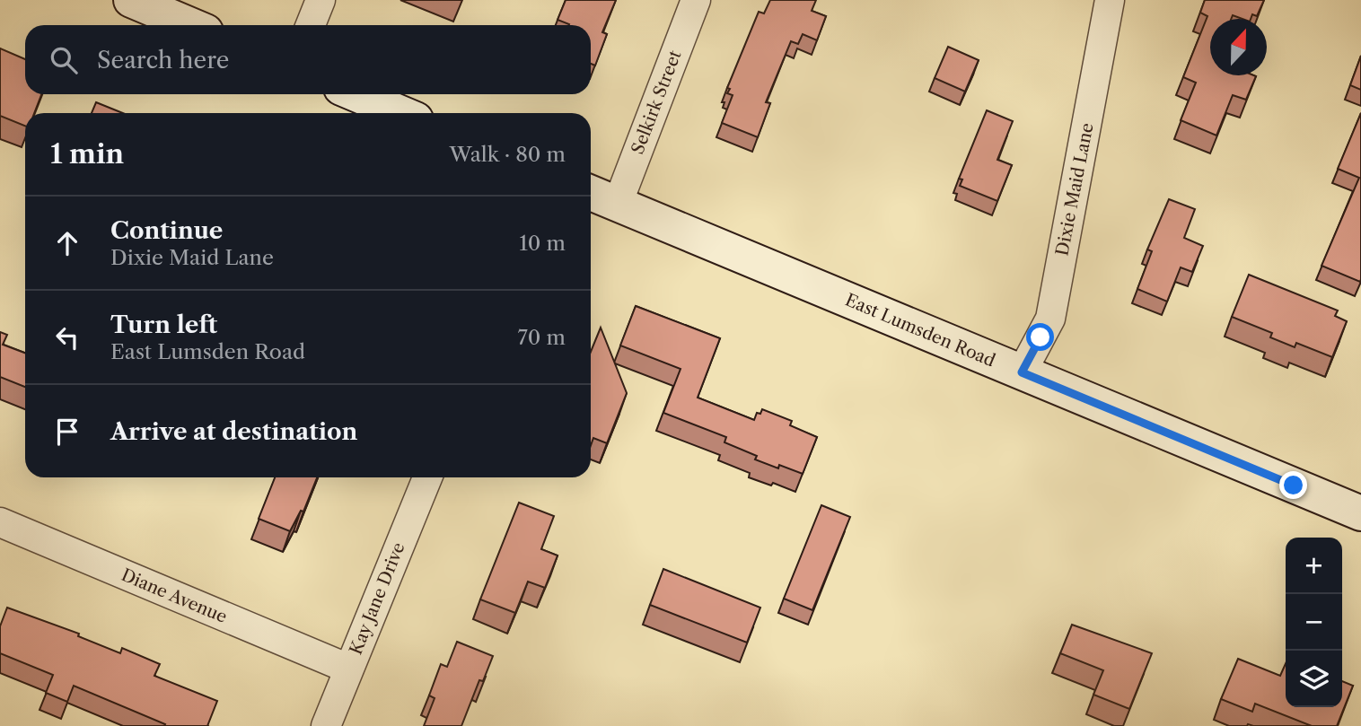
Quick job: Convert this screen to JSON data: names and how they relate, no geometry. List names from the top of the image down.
{
  "streets": {
    "street": [
      "Selkirk Street",
      "Dixie Maid Lane",
      "East Lumsden Road",
      "Diane Avenue",
      "Kay Jane Drive"
    ]
  },
  "crossings": [
    ["Selkirk Street", "East Lumsden Road"],
    ["Dixie Maid Lane", "East Lumsden Road"],
    ["Diane Avenue", "Kay Jane Drive"]
  ],
  "north": "top",
  "page": {
    "search": "Search here",
    "heading": ["1 min", "Walk · 80 m"],
    "list": [
      ["Continue", "Dixie Maid Lane", "10 m"],
      ["Turn left", "East Lumsden Road", "70 m"],
      "Arrive at destination"
    ],
    "map_buttons": ["+", "−"]
  }
}
